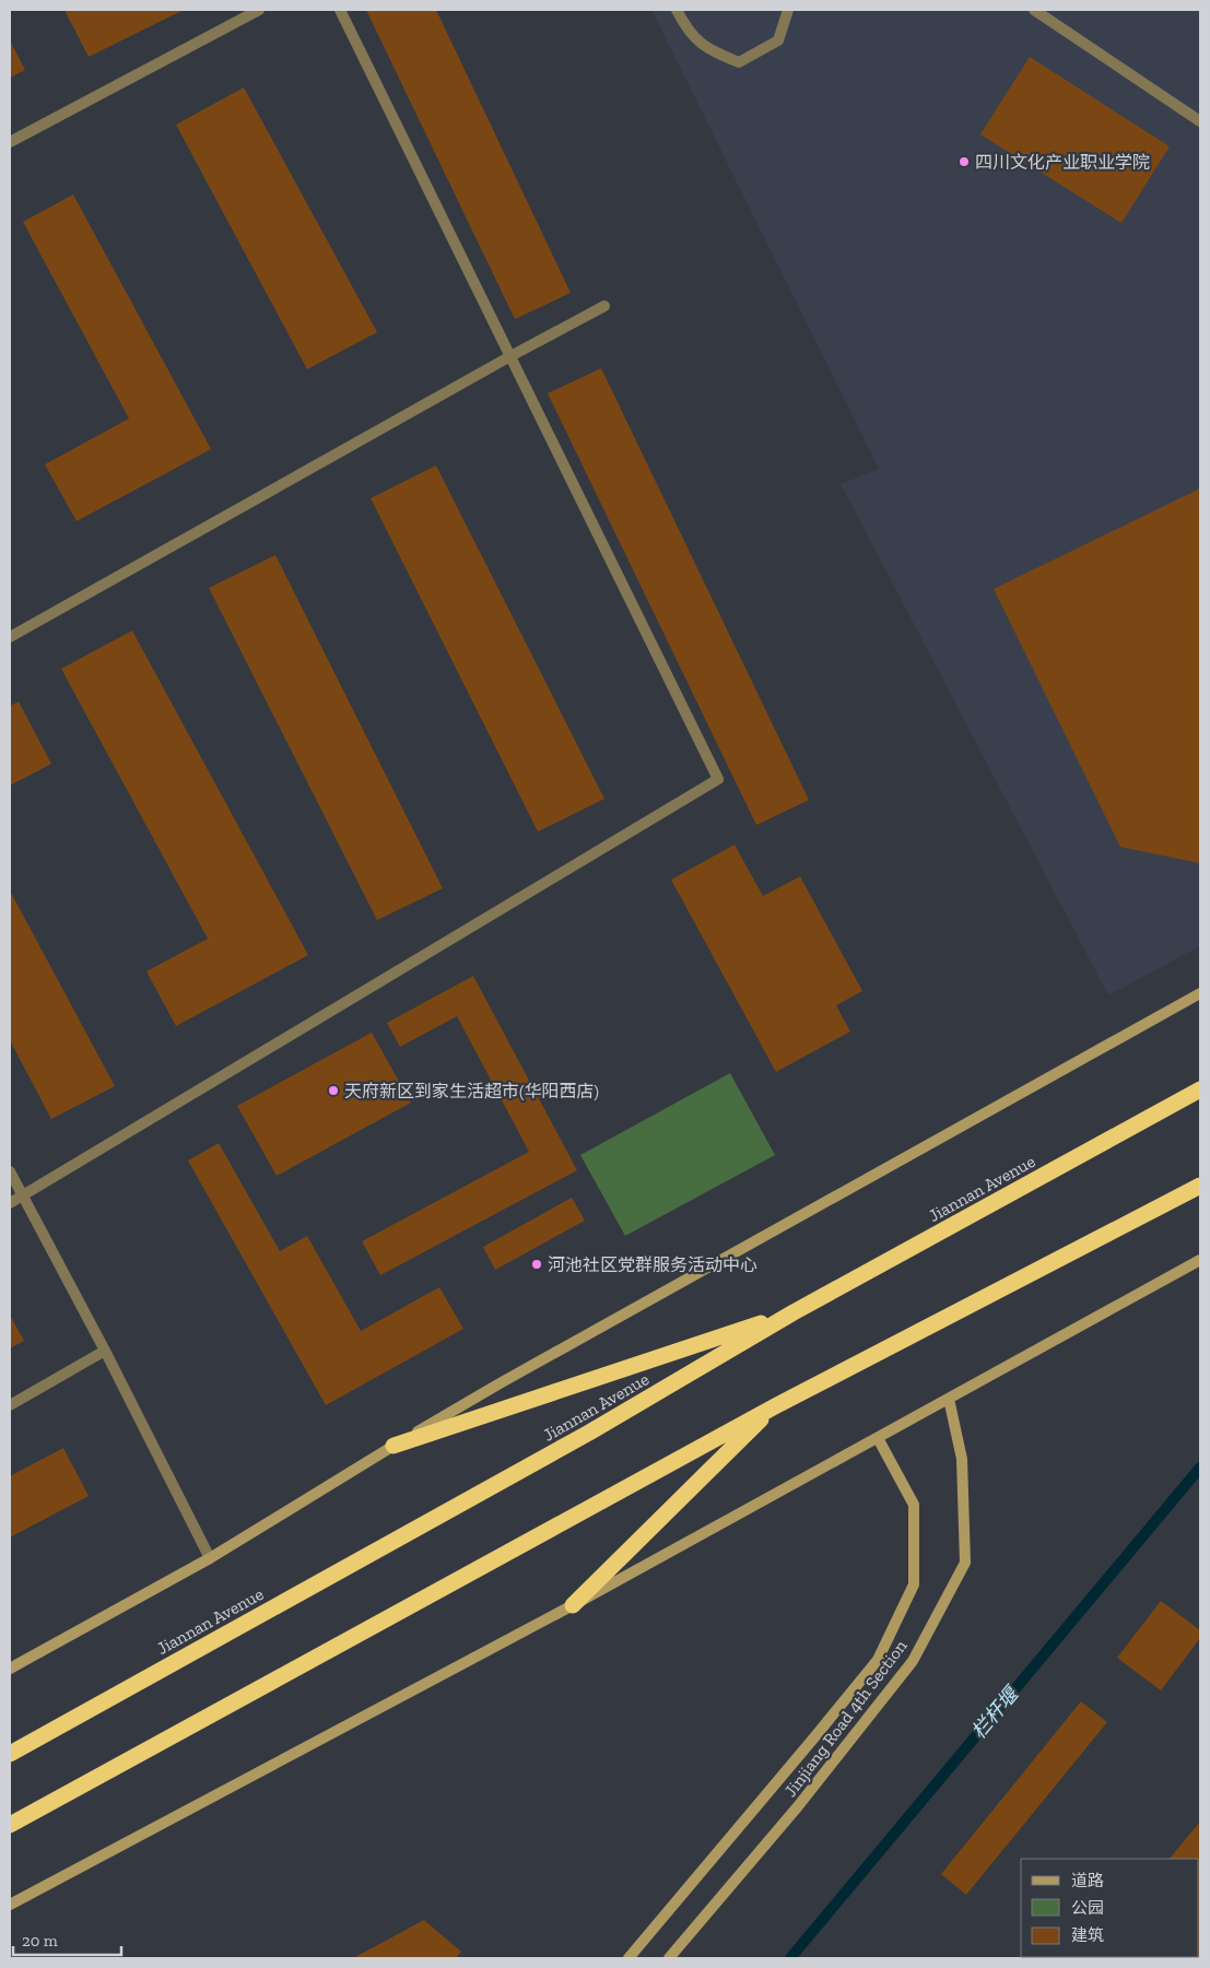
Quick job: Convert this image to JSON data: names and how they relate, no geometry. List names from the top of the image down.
{
  "streets": {
    "highway": ["Jiannan Avenue"],
    "main road": ["Jinjiang Road 4th Section"]
  },
  "water": ["栏杆堰"],
  "places": ["四川文化产业职业学院", "天府新区到家生活超市(华阳西店)", "河池社区党群服务活动中心"],
  "legend": ["道路", "公园", "建筑"],
  "scale_bar": "20 m"
}
